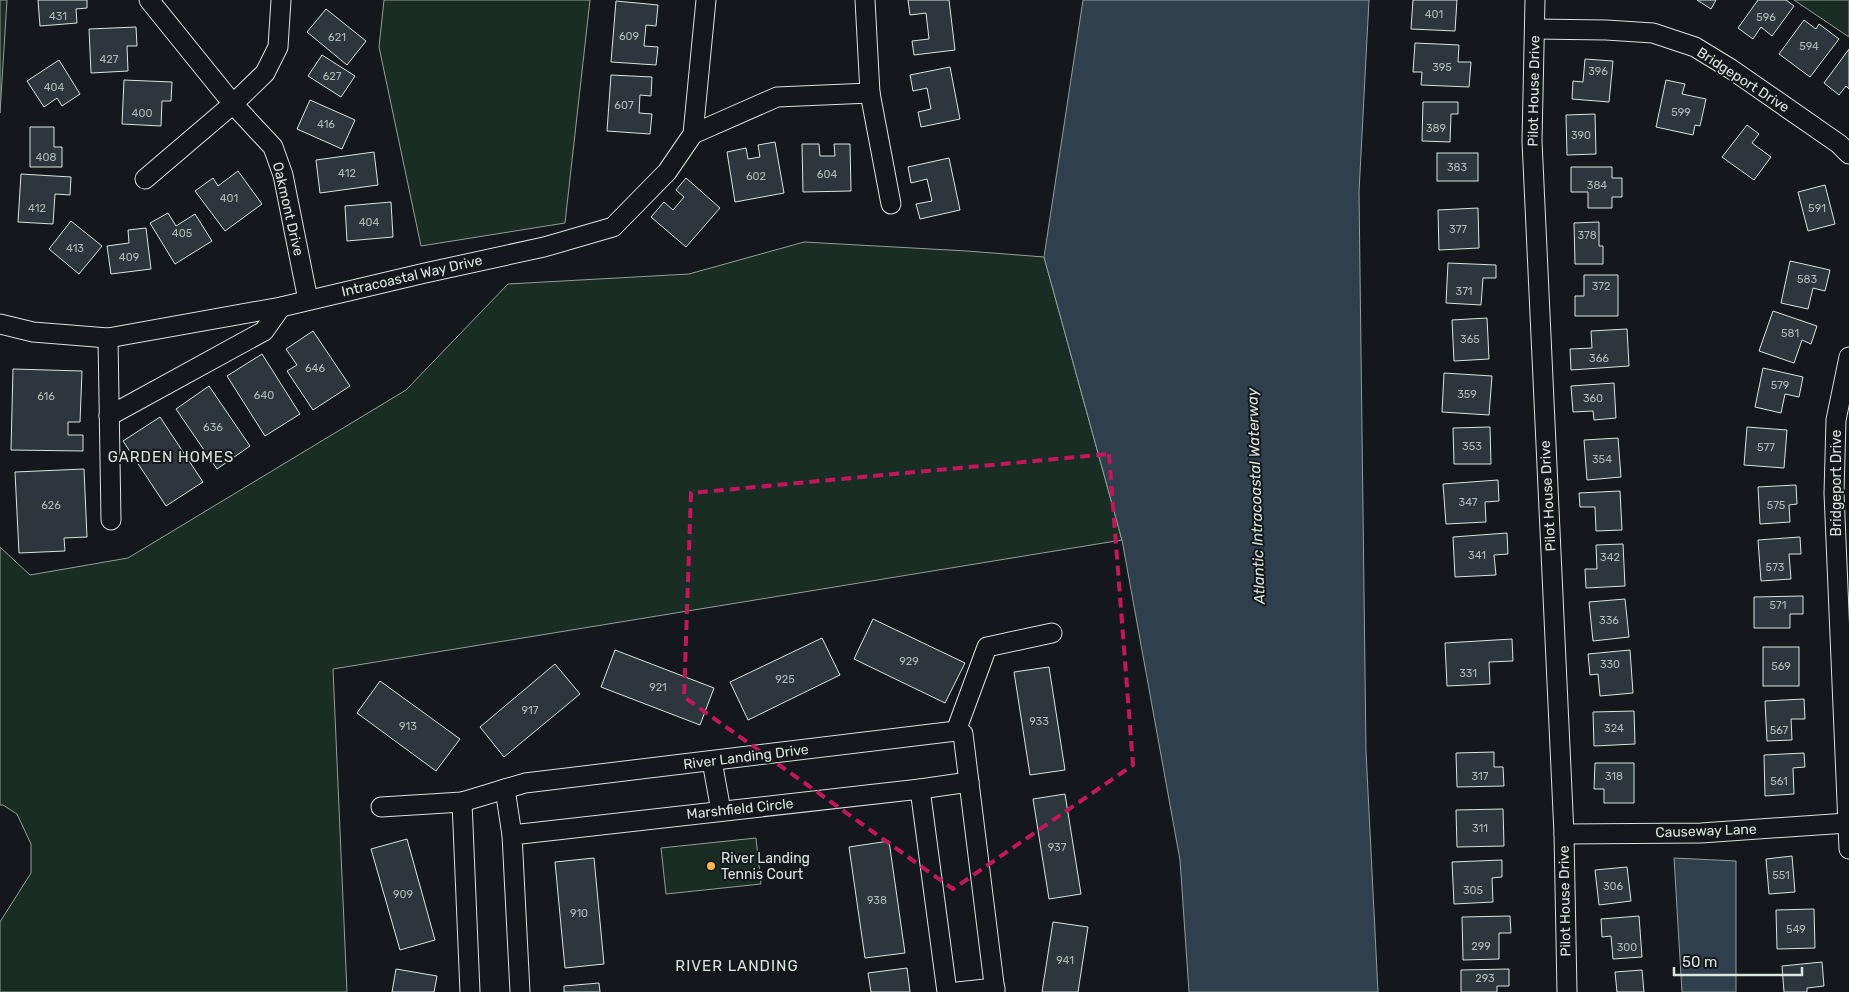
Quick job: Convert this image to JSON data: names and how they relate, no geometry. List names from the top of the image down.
{
  "streets": {
    "street": [
      "Bridgeport Drive",
      "Pilot House Drive",
      "Oakmont Drive",
      "Intracoastal Way Drive",
      "River Landing Drive",
      "Marshfield Circle",
      "Causeway Lane"
    ]
  },
  "crossings": [
    ["Bridgeport Drive", "Pilot House Drive"],
    ["Bridgeport Drive", "Causeway Lane"],
    ["Pilot House Drive", "Causeway Lane"],
    ["Oakmont Drive", "Intracoastal Way Drive"]
  ],
  "districts": ["GARDEN HOMES", "RIVER LANDING"],
  "water": ["Atlantic Intracoastal Waterway"],
  "places": ["River Landing Tennis Court"],
  "house_numbers": [
    "401",
    "431",
    "596",
    "609",
    "621",
    "594",
    "427",
    "395",
    "396",
    "627",
    "404",
    "607",
    "599",
    "400",
    "416",
    "389",
    "390",
    "408",
    "383",
    "412",
    "604",
    "602",
    "384",
    "401",
    "412",
    "591",
    "404",
    "377",
    "405",
    "378",
    "413",
    "409",
    "583",
    "372",
    "371",
    "581",
    "365",
    "366",
    "646",
    "579",
    "359",
    "640",
    "616",
    "360",
    "636",
    "353",
    "577",
    "354",
    "347",
    "626",
    "575",
    "341",
    "342",
    "573",
    "571",
    "336",
    "929",
    "330",
    "569",
    "331",
    "925",
    "921",
    "917",
    "933",
    "913",
    "324",
    "567",
    "317",
    "318",
    "561",
    "311",
    "937",
    "551",
    "306",
    "305",
    "909",
    "938",
    "910",
    "549",
    "299",
    "300",
    "941",
    "293"
  ],
  "scale_bar": "50 m"
}
